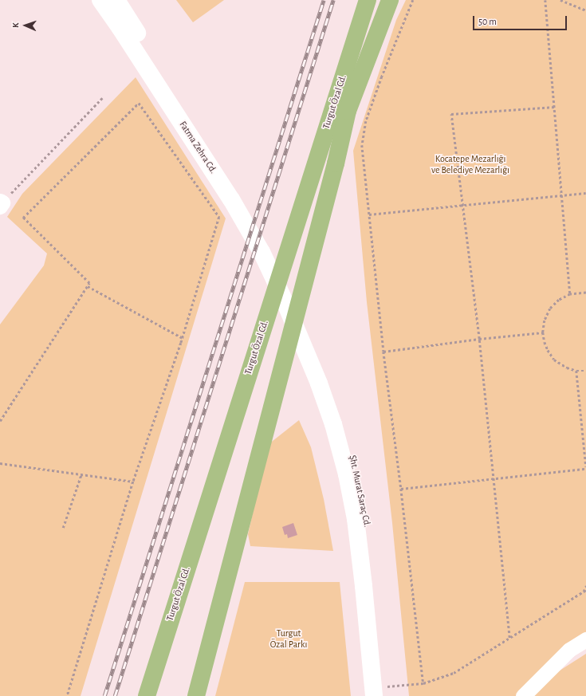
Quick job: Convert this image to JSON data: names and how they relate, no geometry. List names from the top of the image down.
{
  "streets": {
    "main road": ["Turgut Özal Cd.", "Fatma Zehra Cd.", "Şht. Murat Saraç Cd."]
  },
  "crossings": [
    ["Fatma Zehra Cd.", "Şht. Murat Saraç Cd."]
  ],
  "parks": ["Kocatepe Mezarlığı ve Belediye Mezarlığı", "Turgut Özal Parkı"],
  "scale_bar": "50 m",
  "north": "left"
}
